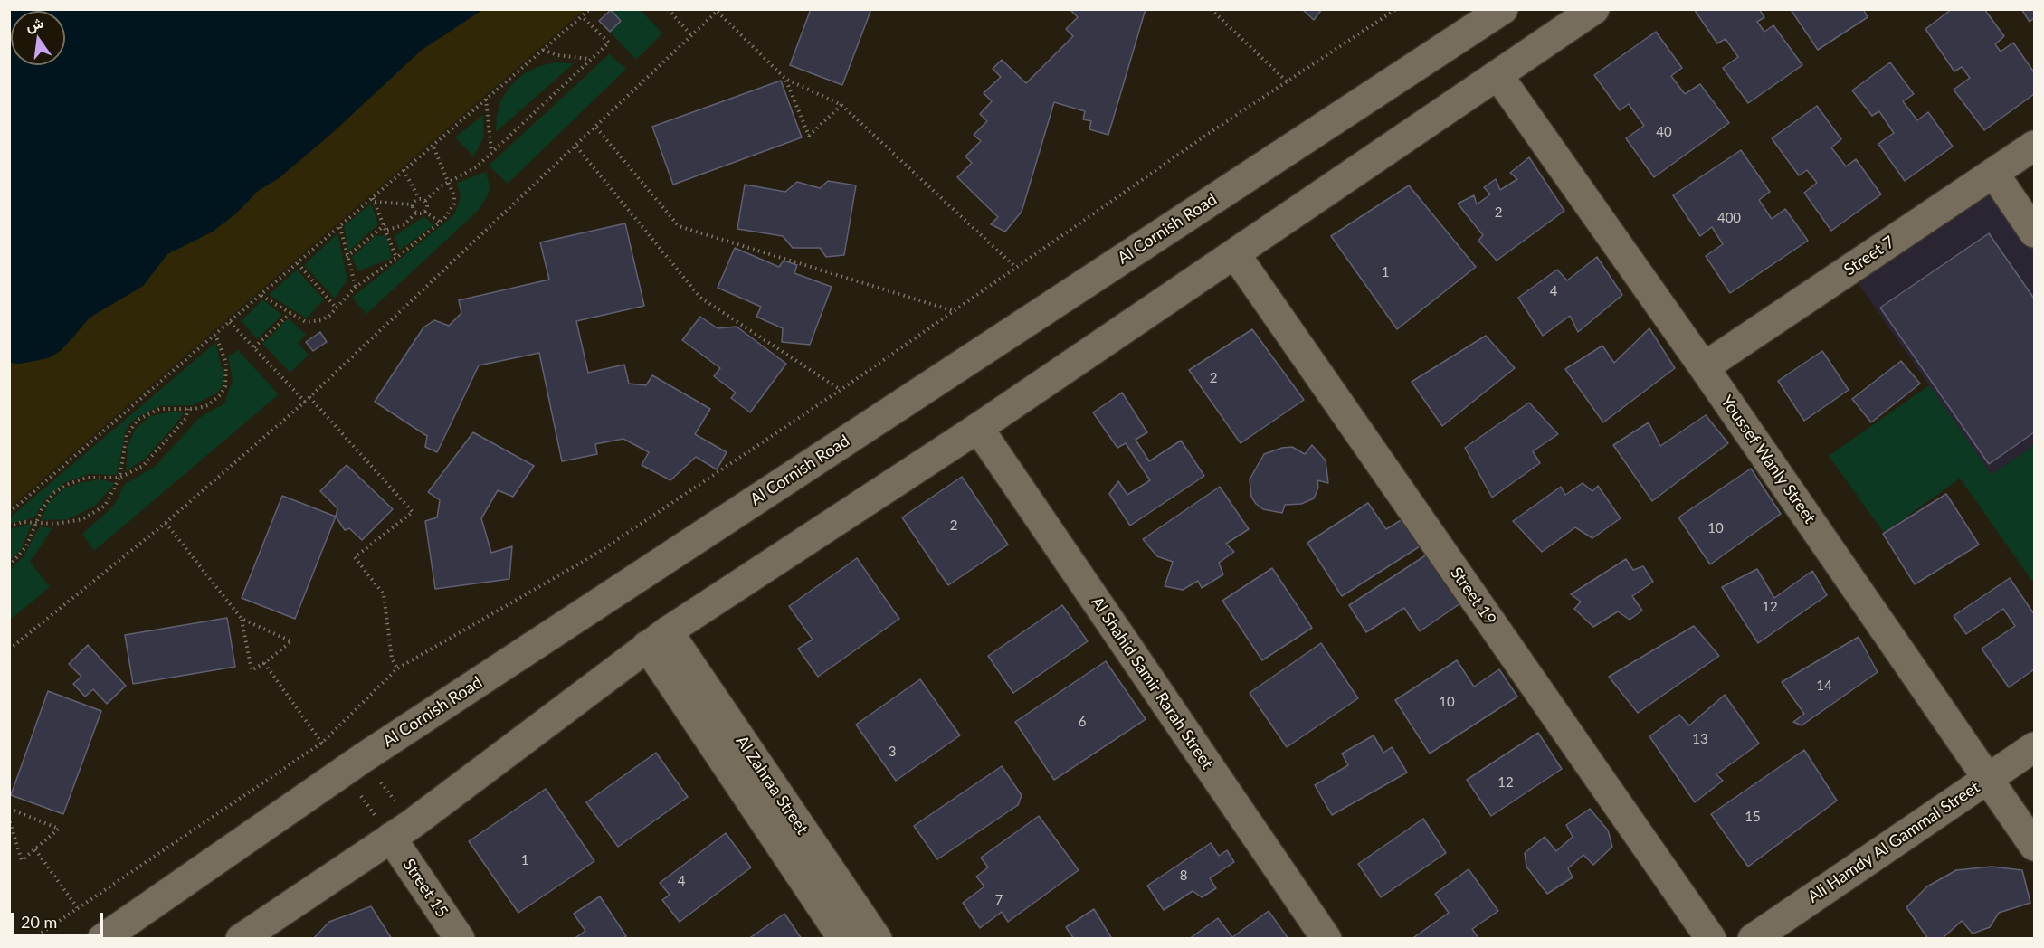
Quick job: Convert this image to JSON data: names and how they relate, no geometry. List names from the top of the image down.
{
  "streets": {
    "street": [
      "Al Cornish Road",
      "Street 7",
      "Youssef Wanly Street",
      "Street 19",
      "Al Shahid Samir Rarah Street",
      "Al Zahraa Street",
      "Ali Hamdy Al Gammal Street",
      "Street 15"
    ]
  },
  "crossings": [
    ["Street 7", "Youssef Wanly Street"],
    ["Youssef Wanly Street", "Ali Hamdy Al Gammal Street"]
  ],
  "house_numbers": [
    "40",
    "2",
    "400",
    "1",
    "4",
    "2",
    "2",
    "10",
    "12",
    "14",
    "10",
    "6",
    "13",
    "3",
    "12",
    "15",
    "1",
    "8",
    "4",
    "7"
  ],
  "scale_bar": "20 m",
  "north": "top"
}
